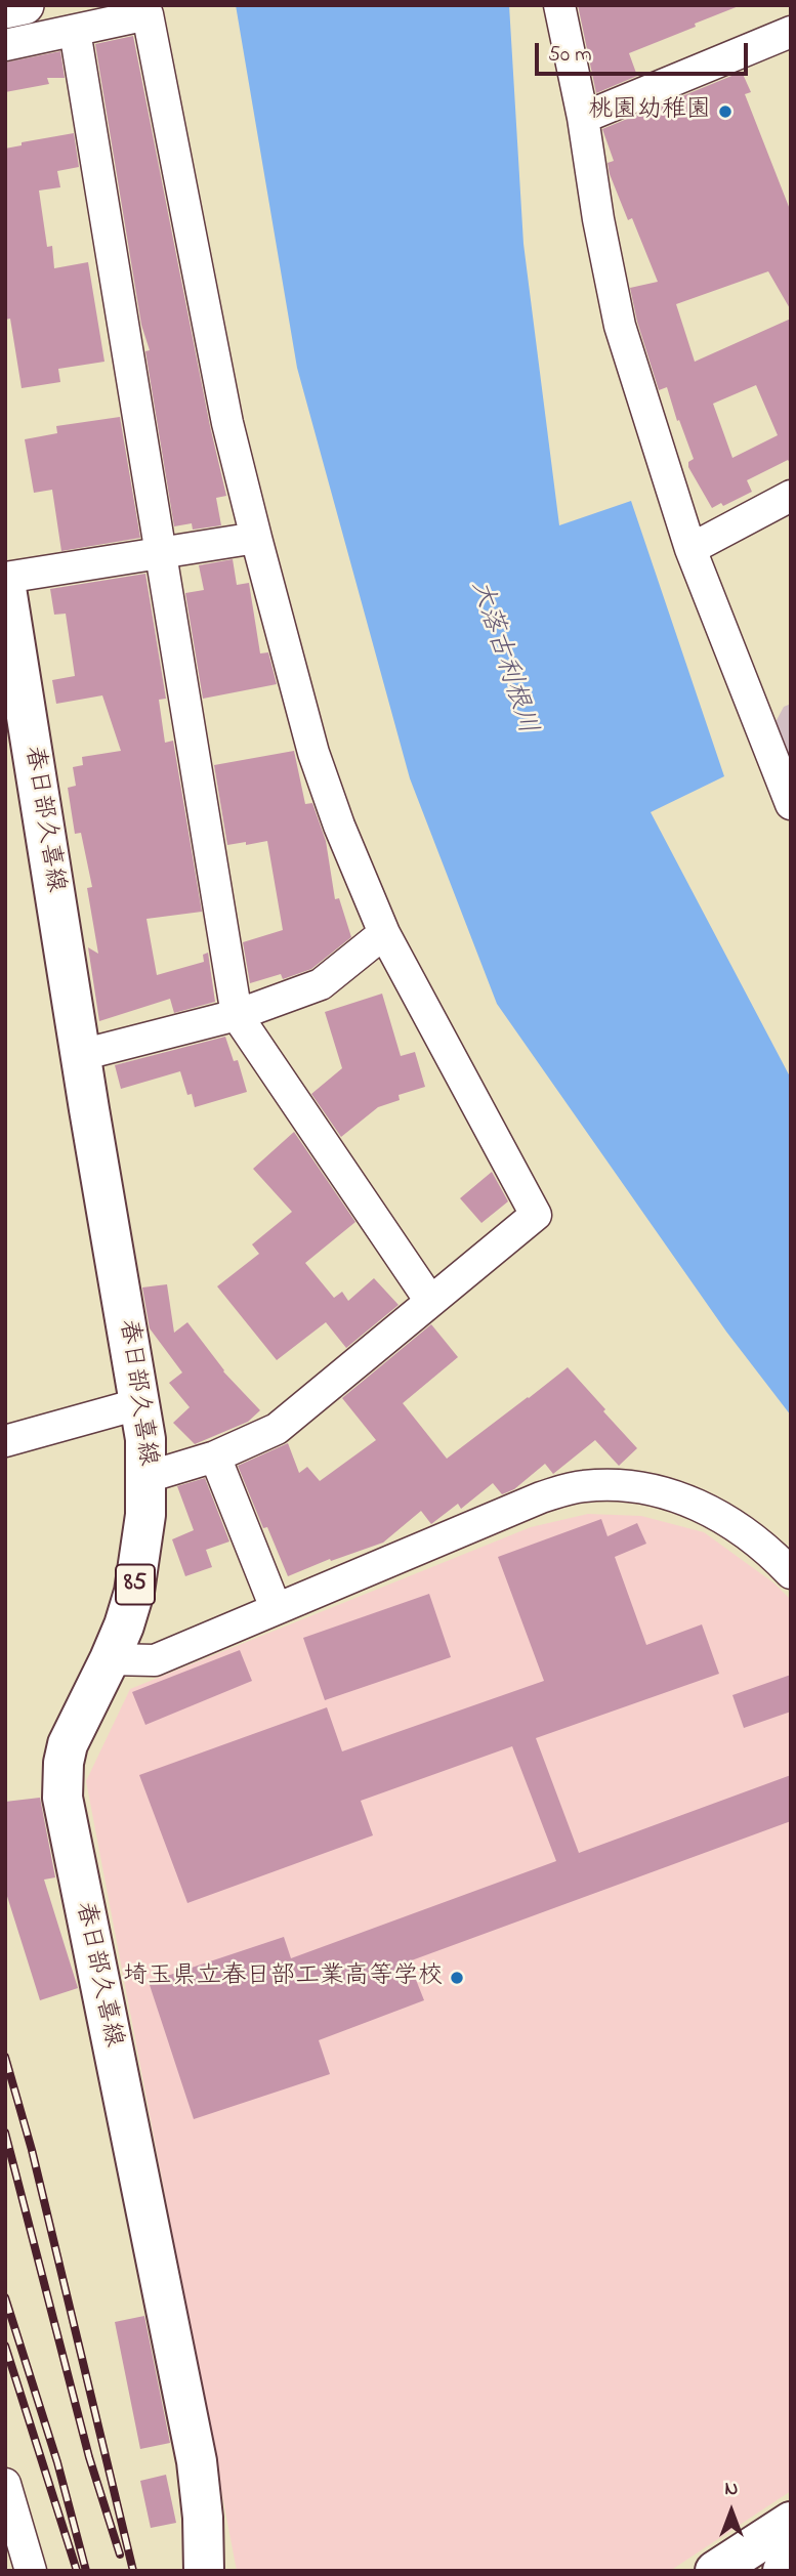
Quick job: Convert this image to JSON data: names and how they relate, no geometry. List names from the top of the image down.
{
  "streets": {
    "main road": ["春日部久喜線", "85"]
  },
  "water": ["大落古利根川"],
  "places": ["桃園幼稚園", "埼玉県立春日部工業高等学校"],
  "scale_bar": "50 m",
  "north": "top"
}
